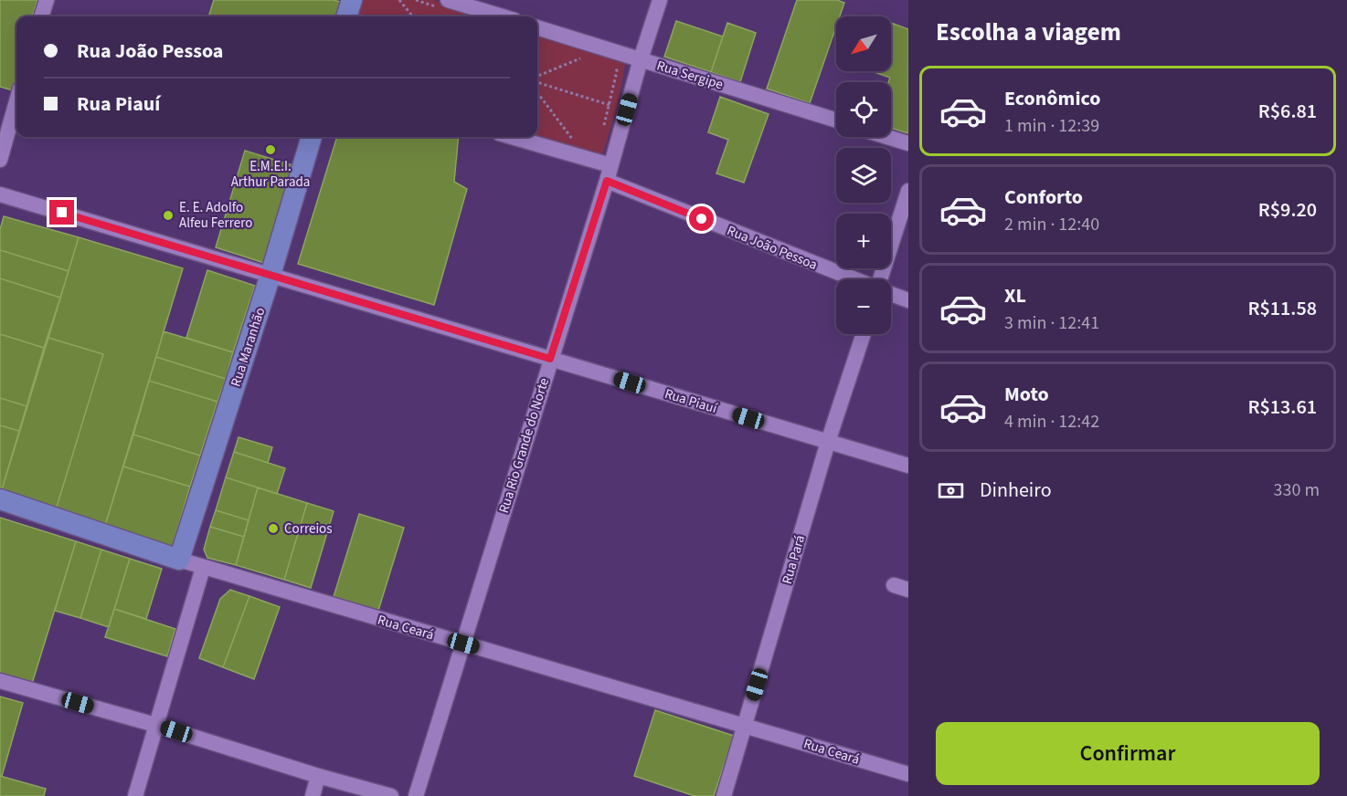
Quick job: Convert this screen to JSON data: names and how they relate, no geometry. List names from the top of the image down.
{
  "streets": {
    "main road": ["Rua Maranhão", "Rua Ceará"],
    "street": [
      "Rua Sergipe",
      "Rua João Pessoa",
      "Rua Piauí",
      "Rua Rio Grande do Norte",
      "Rua Pará"
    ]
  },
  "crossings": [
    ["Rua Sergipe", "Rua Rio Grande do Norte"],
    ["Rua João Pessoa", "Rua Rio Grande do Norte"],
    ["Rua Maranhão", "Rua Piauí"],
    ["Rua Maranhão", "Rua Ceará"],
    ["Rua Piauí", "Rua Rio Grande do Norte"],
    ["Rua Piauí", "Rua Pará"],
    ["Rua Rio Grande do Norte", "Rua Ceará"],
    ["Rua Pará", "Rua Ceará"]
  ],
  "places": ["E.M.E.I. Arthur Parada", "E. E. Adolfo Alfeu Ferrero", "Correios"],
  "north": "bottom left",
  "page": {
    "heading": "Escolha a viagem",
    "map_buttons": ["+", "−"],
    "banner": ["Rua João Pessoa", "Rua Piauí"],
    "list": [
      {
        "name": "Econômico",
        "note": "1 min · 12:39",
        "value": "R$6.81"
      },
      {
        "name": "Conforto",
        "note": "2 min · 12:40",
        "value": "R$9.20"
      },
      {
        "name": "XL",
        "note": "3 min · 12:41",
        "value": "R$11.58"
      },
      {
        "name": "Moto",
        "note": "4 min · 12:42",
        "value": "R$13.61"
      }
    ],
    "pay": ["Dinheiro", "330 m"],
    "buttons": "Confirmar"
  }
}
